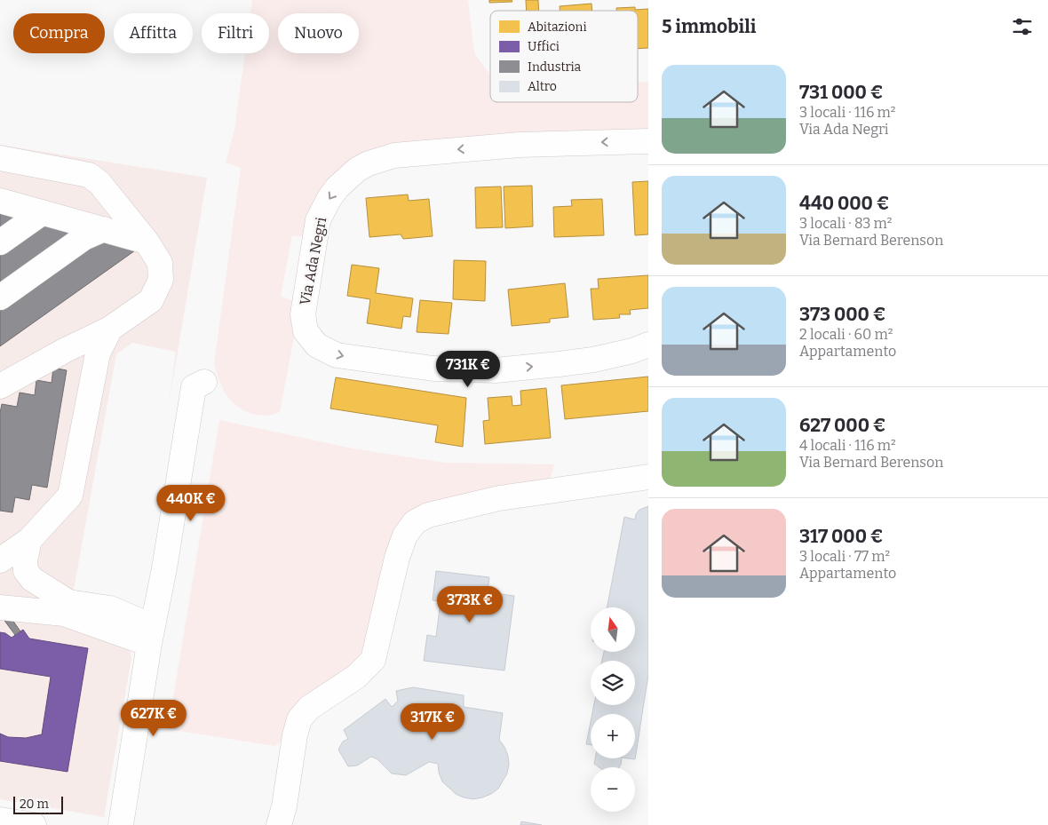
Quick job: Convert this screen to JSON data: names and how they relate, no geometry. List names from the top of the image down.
{
  "streets": {
    "street": ["Via Ada Negri"]
  },
  "legend": [
    "Abitazioni",
    "Uffici",
    "Industria",
    "Altro"
  ],
  "scale_bar": "20 m",
  "north": "top",
  "page": {
    "heading": "5 immobili",
    "chip": [
      "Compra",
      "Affitta",
      "Filtri",
      "Nuovo"
    ],
    "list": [
      {
        "name": "731 000 €",
        "note": "3 locali · 116 m² · Via Ada Negri"
      },
      {
        "name": "440 000 €",
        "note": "3 locali · 83 m² · Via Bernard Berenson"
      },
      {
        "name": "373 000 €",
        "note": "2 locali · 60 m² · Appartamento"
      },
      {
        "name": "627 000 €",
        "note": "4 locali · 116 m² · Via Bernard Berenson"
      },
      {
        "name": "317 000 €",
        "note": "3 locali · 77 m² · Appartamento"
      }
    ],
    "price": [
      "731K €",
      "440K €",
      "373K €",
      "627K €",
      "317K €"
    ],
    "map_buttons": ["+", "−"],
    "scale": "20 m"
  }
}
